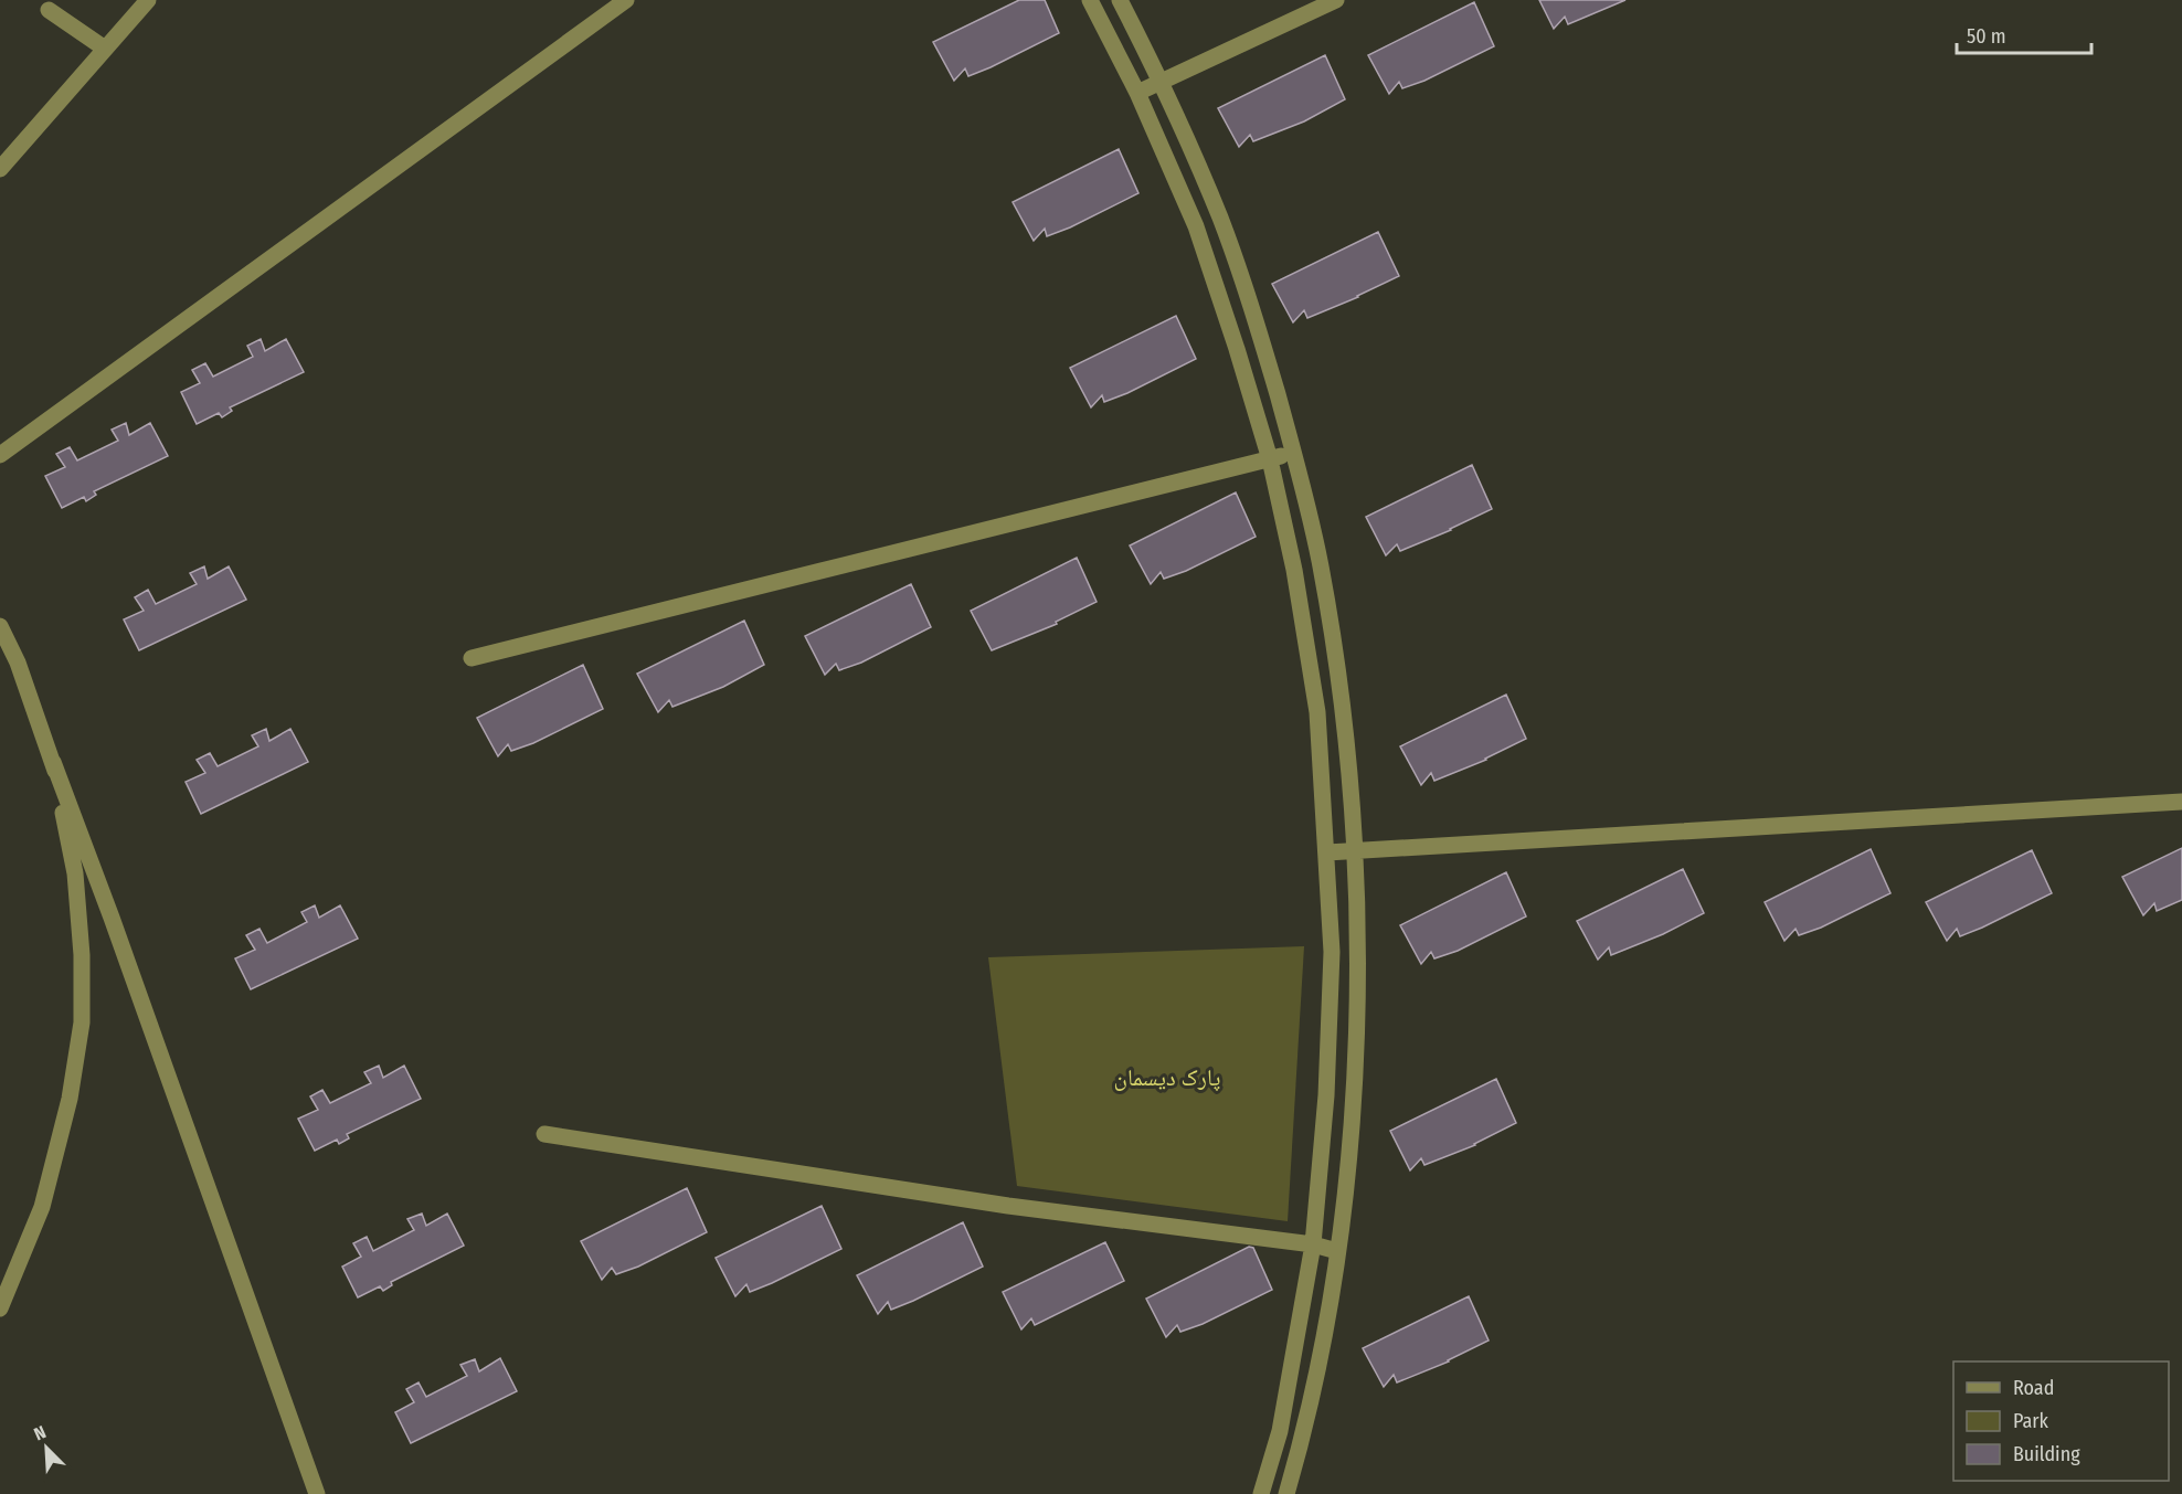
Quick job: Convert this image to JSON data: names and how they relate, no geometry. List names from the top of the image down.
{
  "parks": ["پارک دیسمان"],
  "legend": ["Road", "Park", "Building"],
  "scale_bar": "50 m",
  "north": "top left"
}
